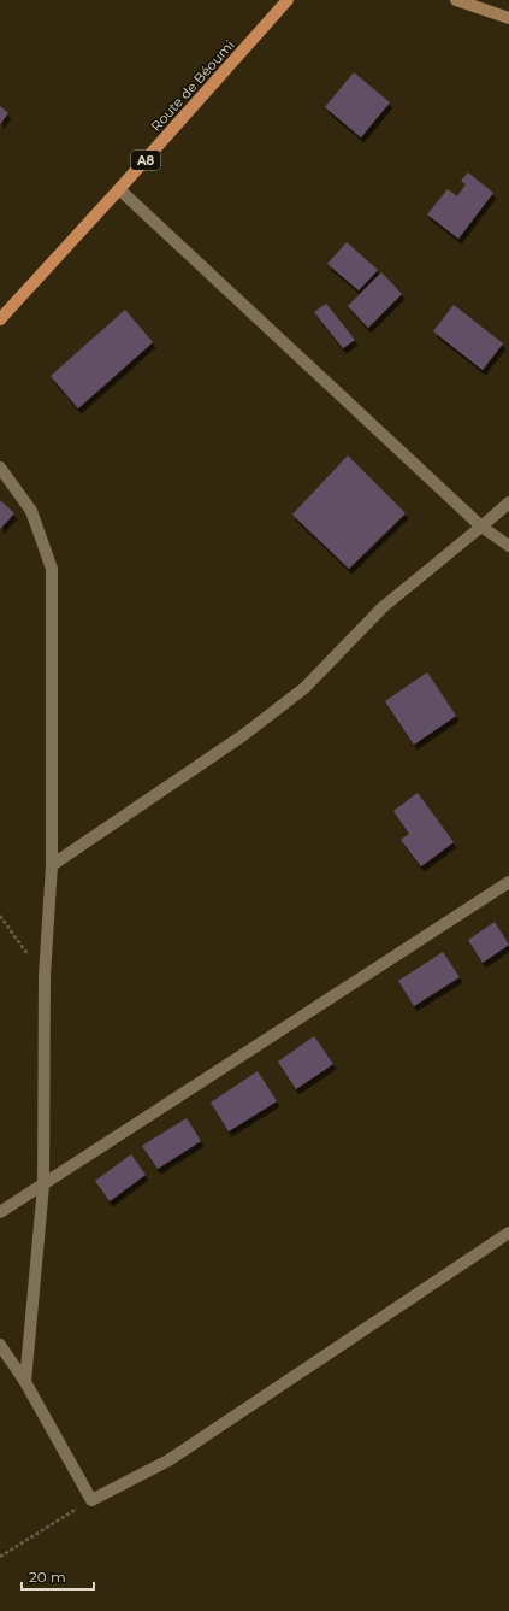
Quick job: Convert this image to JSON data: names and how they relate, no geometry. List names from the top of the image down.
{
  "streets": {
    "main road": ["Route de Béoumi", "A8"]
  },
  "scale_bar": "20 m"
}
